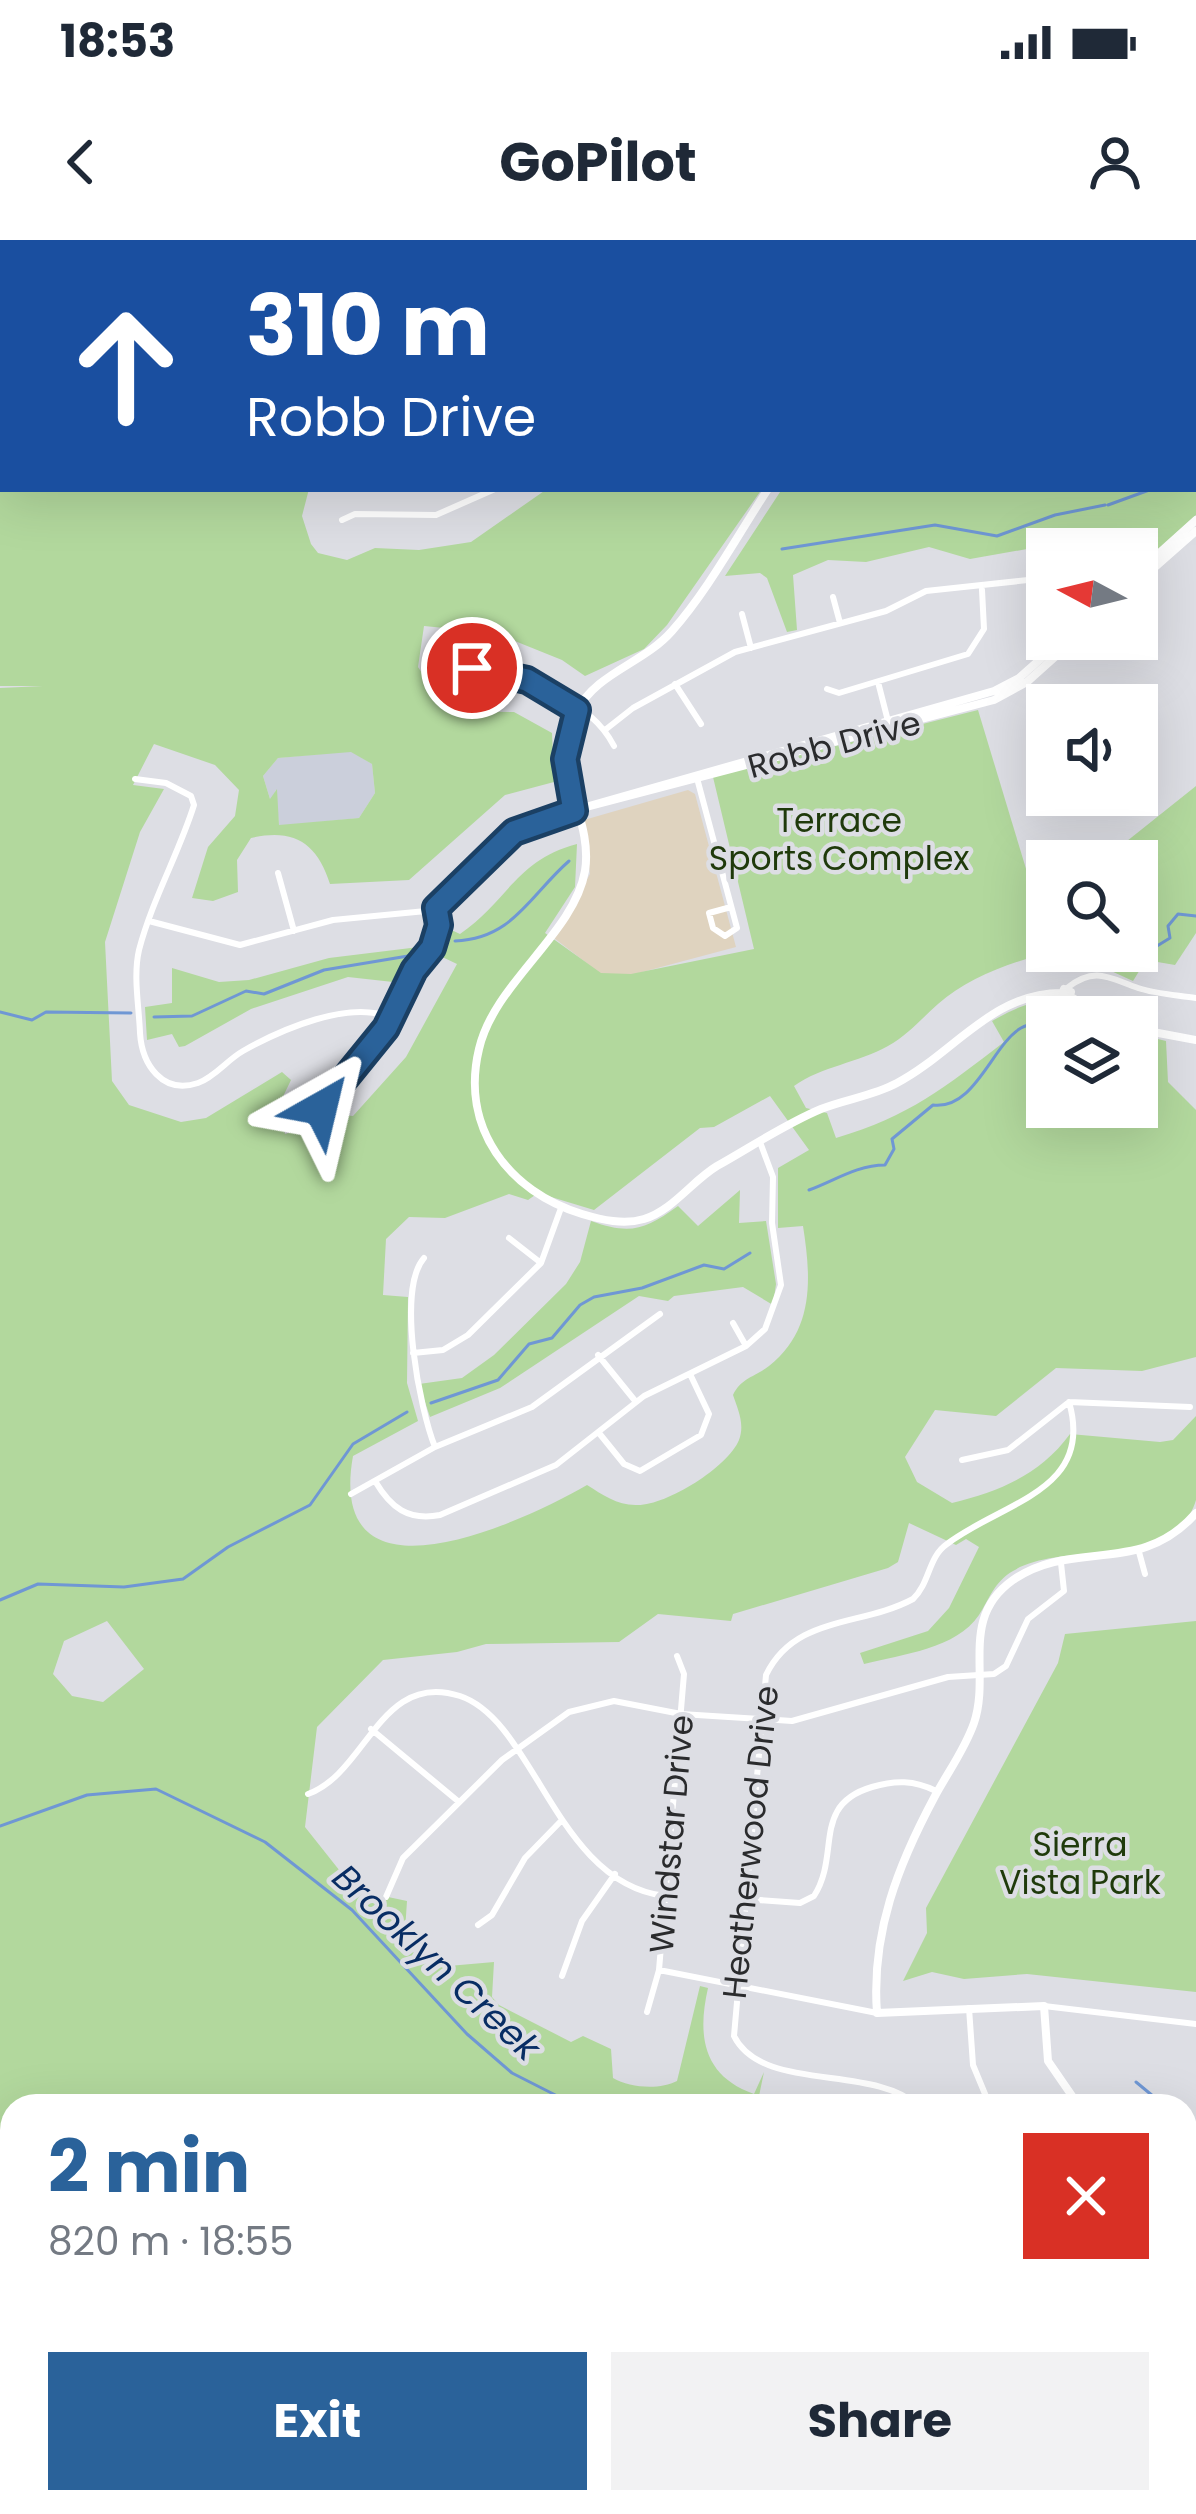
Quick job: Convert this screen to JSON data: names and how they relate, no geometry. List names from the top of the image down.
{
  "streets": {
    "street": ["Robb Drive", "Windstar Drive", "Heatherwood Drive"]
  },
  "water": ["Brooklyn Creek"],
  "parks": ["Terrace Sports Complex", "Sierra Vista Park"],
  "north": "left",
  "page": {
    "status": "18:53",
    "header": "GoPilot",
    "turn": ["310 m", "Robb Drive"],
    "heading": ["2 min", "820 m · 18:55"],
    "buttons": ["Exit", "Share"]
  }
}
